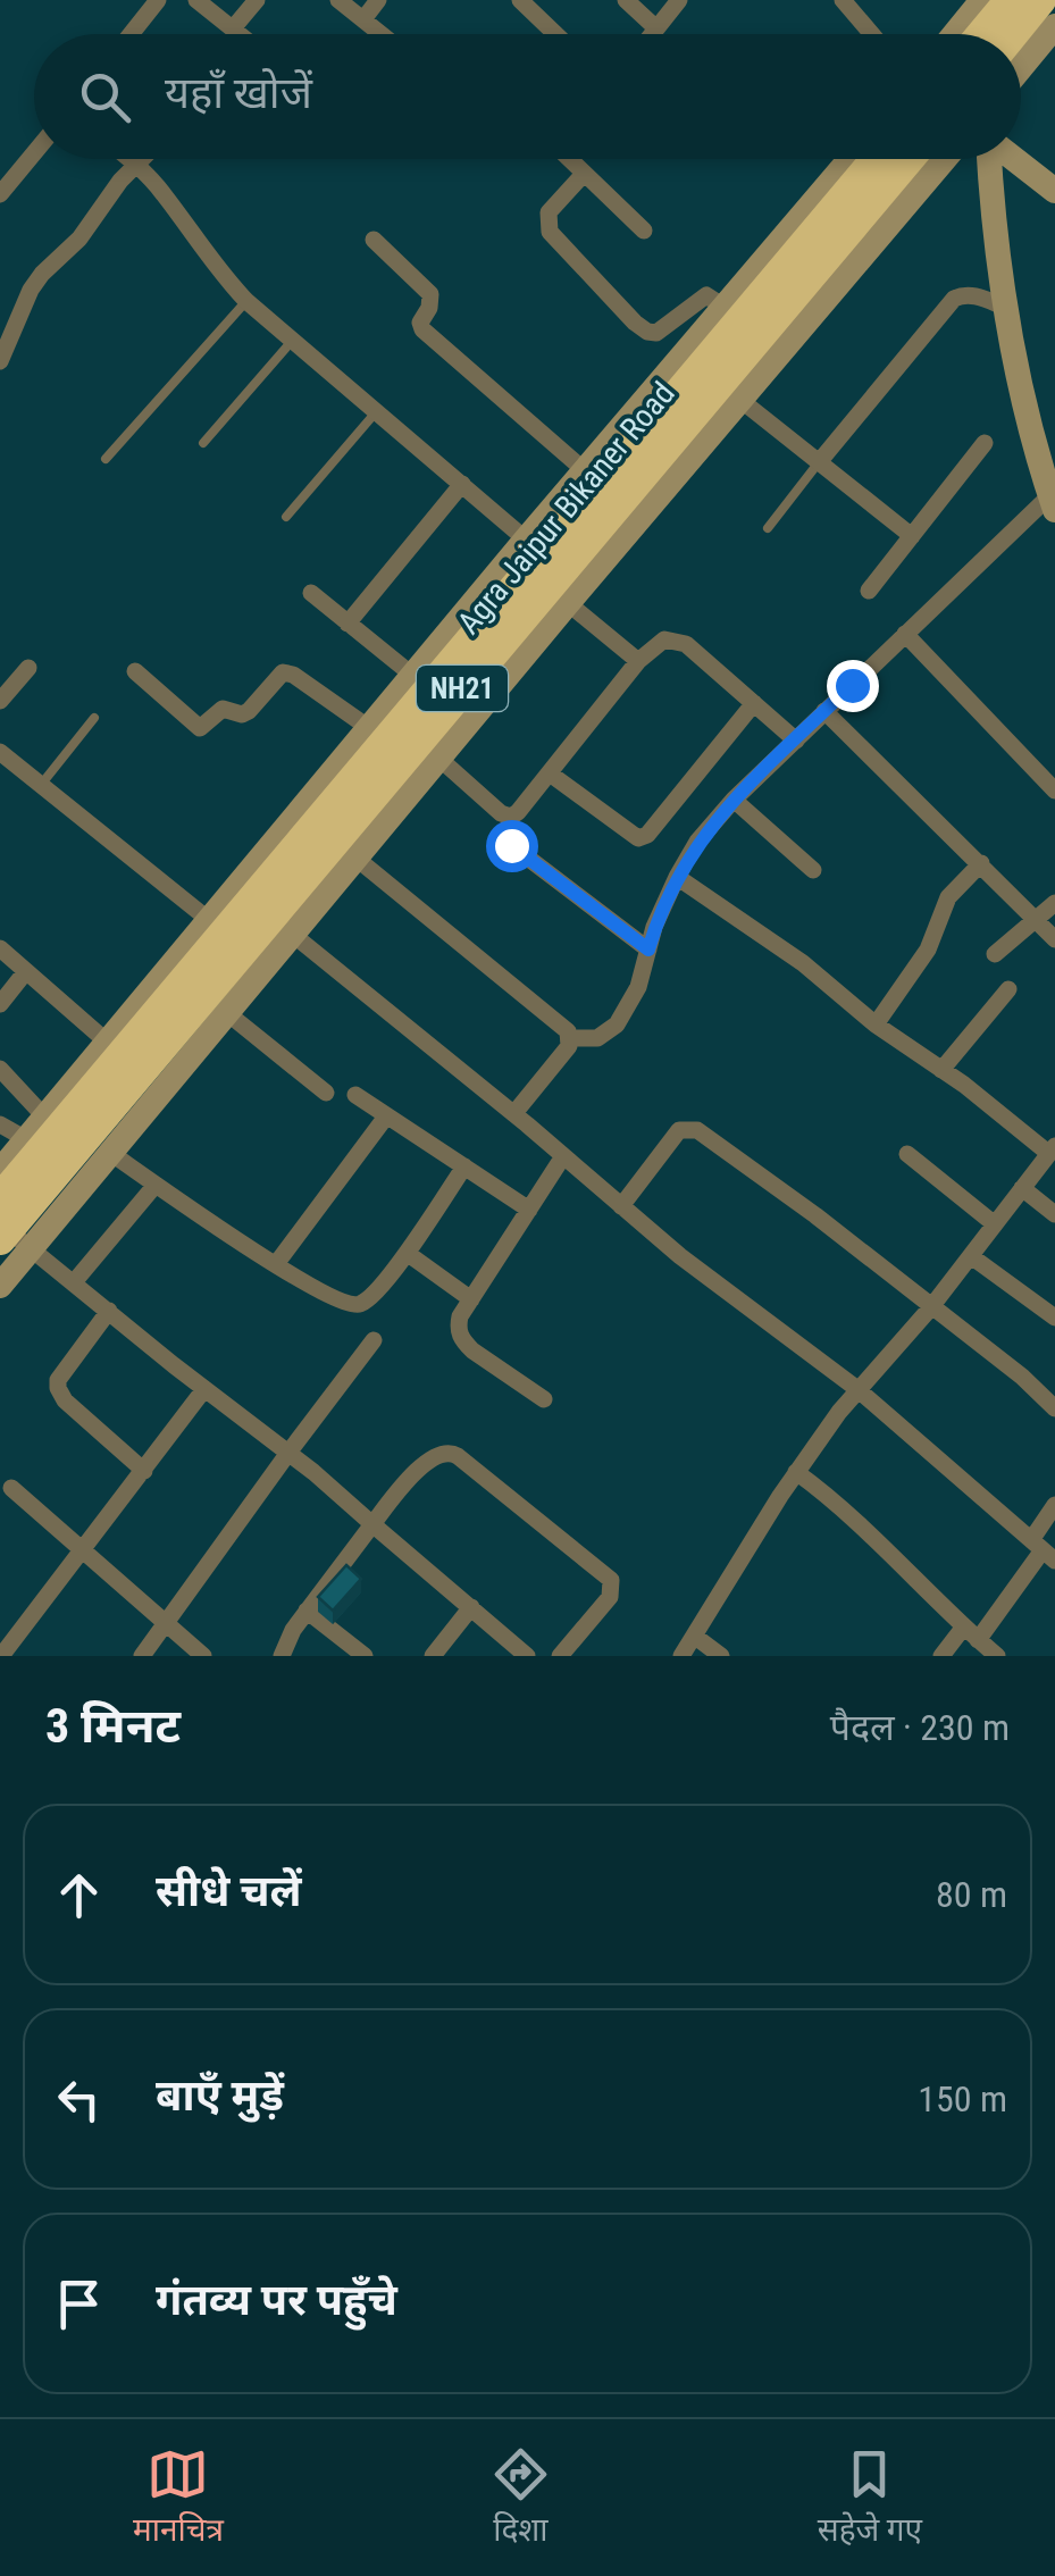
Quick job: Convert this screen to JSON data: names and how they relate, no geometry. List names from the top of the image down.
{
  "streets": {
    "highway": ["Agra Jaipur Bikaner Road", "NH21"]
  },
  "page": {
    "search": "यहाँ खोजें",
    "heading": ["3 मिनट", "पैदल · 230 m"],
    "list": [
      ["सीधे चलें", "80 m"],
      ["बाएँ मुड़ें", "150 m"],
      "गंतव्य पर पहुँचे"
    ],
    "nav": ["मानचित्र", "दिशा", "सहेजे गए"]
  }
}
